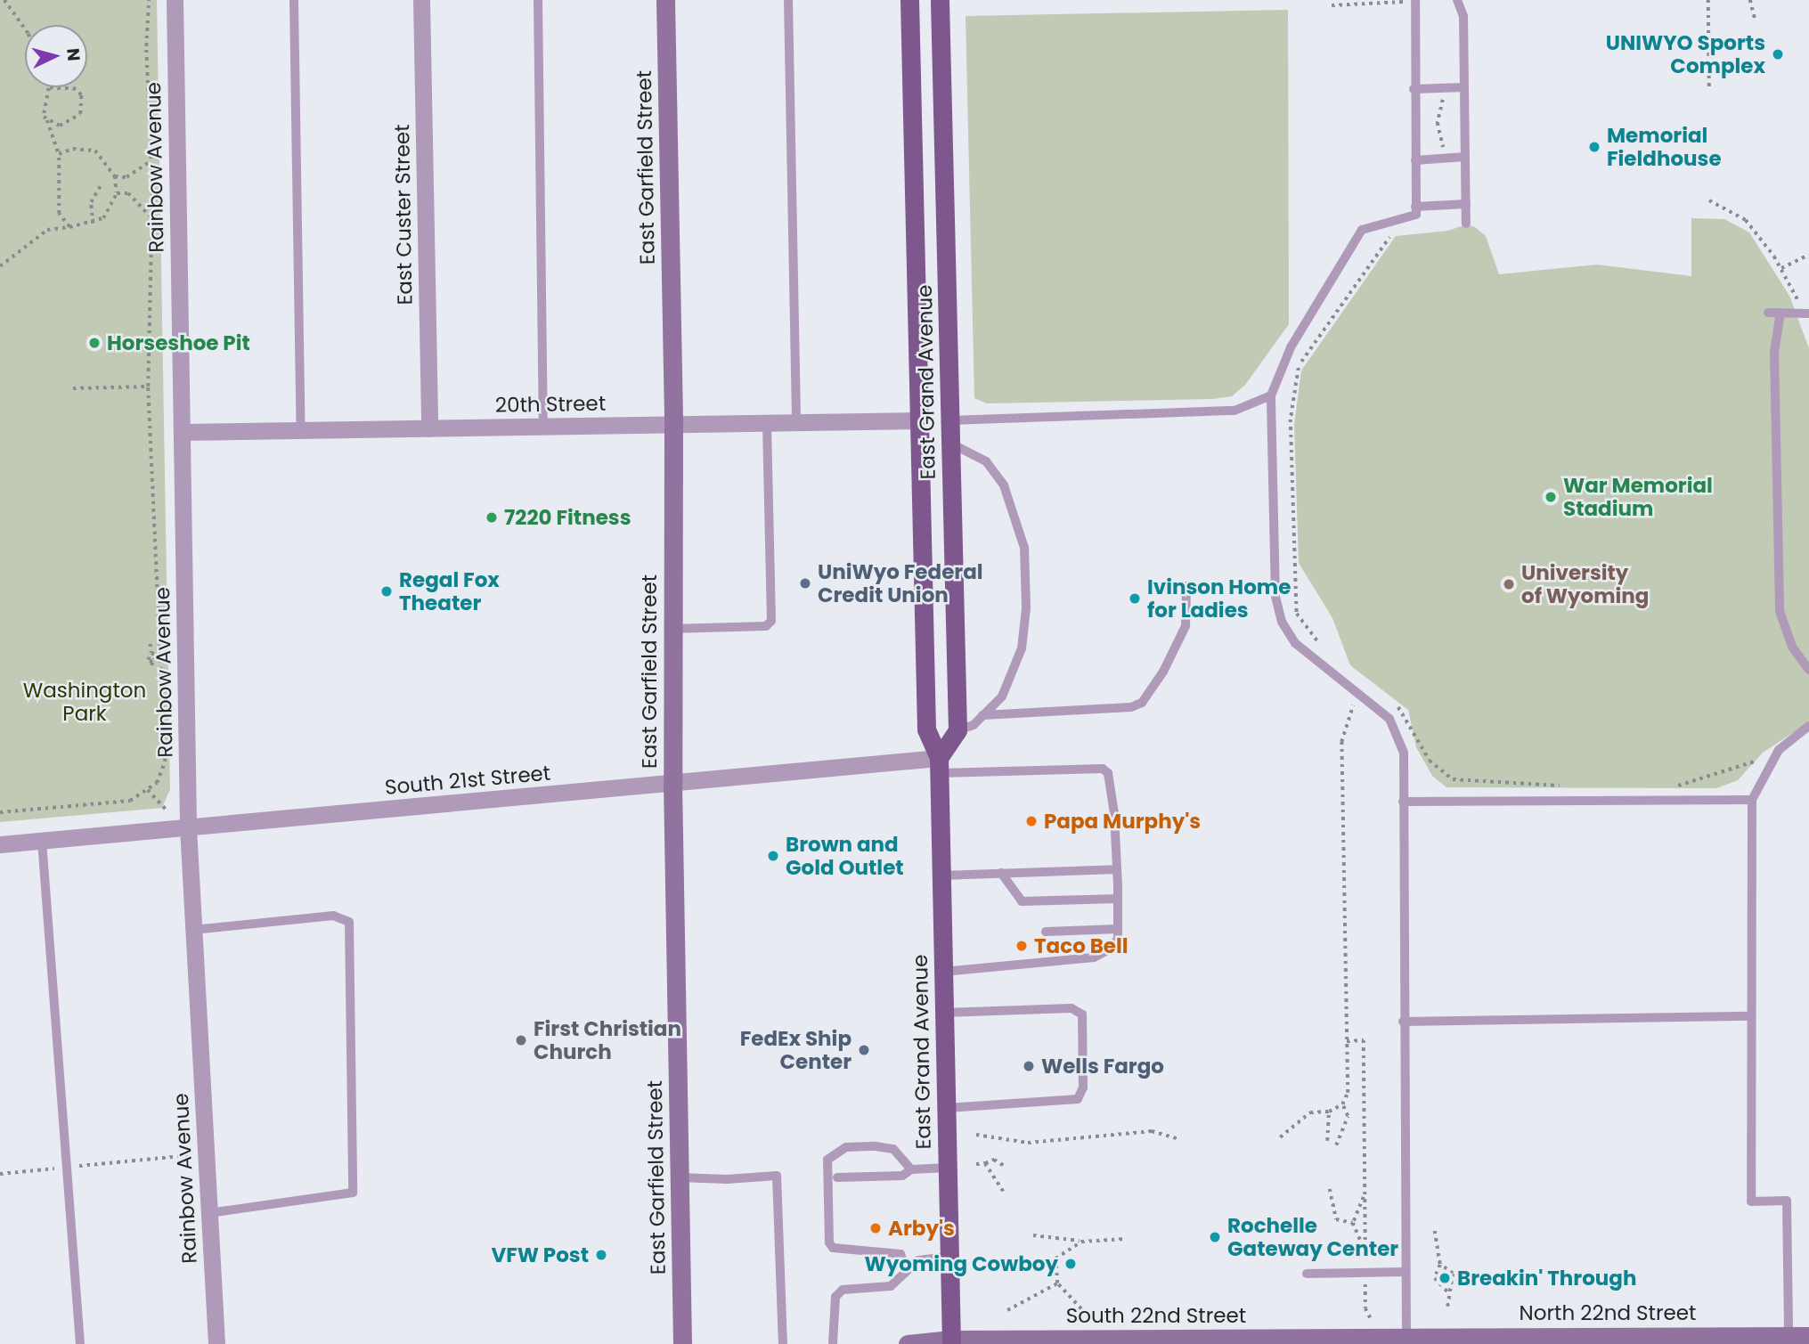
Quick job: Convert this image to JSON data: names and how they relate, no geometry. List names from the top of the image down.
{
  "streets": {
    "main road": ["East Grand Avenue"],
    "street": [
      "Rainbow Avenue",
      "East Garfield Street",
      "East Custer Street",
      "20th Street",
      "South 21st Street",
      "North 22nd Street",
      "South 22nd Street"
    ]
  },
  "crossings": [
    ["Rainbow Avenue", "20th Street"],
    ["Rainbow Avenue", "South 21st Street"],
    ["East Garfield Street", "20th Street"],
    ["East Garfield Street", "South 21st Street"],
    ["East Custer Street", "20th Street"],
    ["East Grand Avenue", "20th Street"],
    ["East Grand Avenue", "South 21st Street"],
    ["East Grand Avenue", "South 22nd Street"],
    ["North 22nd Street", "South 22nd Street"]
  ],
  "parks": ["Washington Park"],
  "places": [
    "UNIWYO Sports Complex",
    "Memorial Fieldhouse",
    "Horseshoe Pit",
    "War Memorial Stadium",
    "7220 Fitness",
    "UniWyo Federal Credit Union",
    "University of Wyoming",
    "Regal Fox Theater",
    "Ivinson Home for Ladies",
    "Papa Murphy's",
    "Brown and Gold Outlet",
    "Taco Bell",
    "First Christian Church",
    "FedEx Ship Center",
    "Wells Fargo",
    "Arby's",
    "Rochelle Gateway Center",
    "VFW Post",
    "Wyoming Cowboy",
    "Breakin' Through"
  ],
  "north": "right"
}
